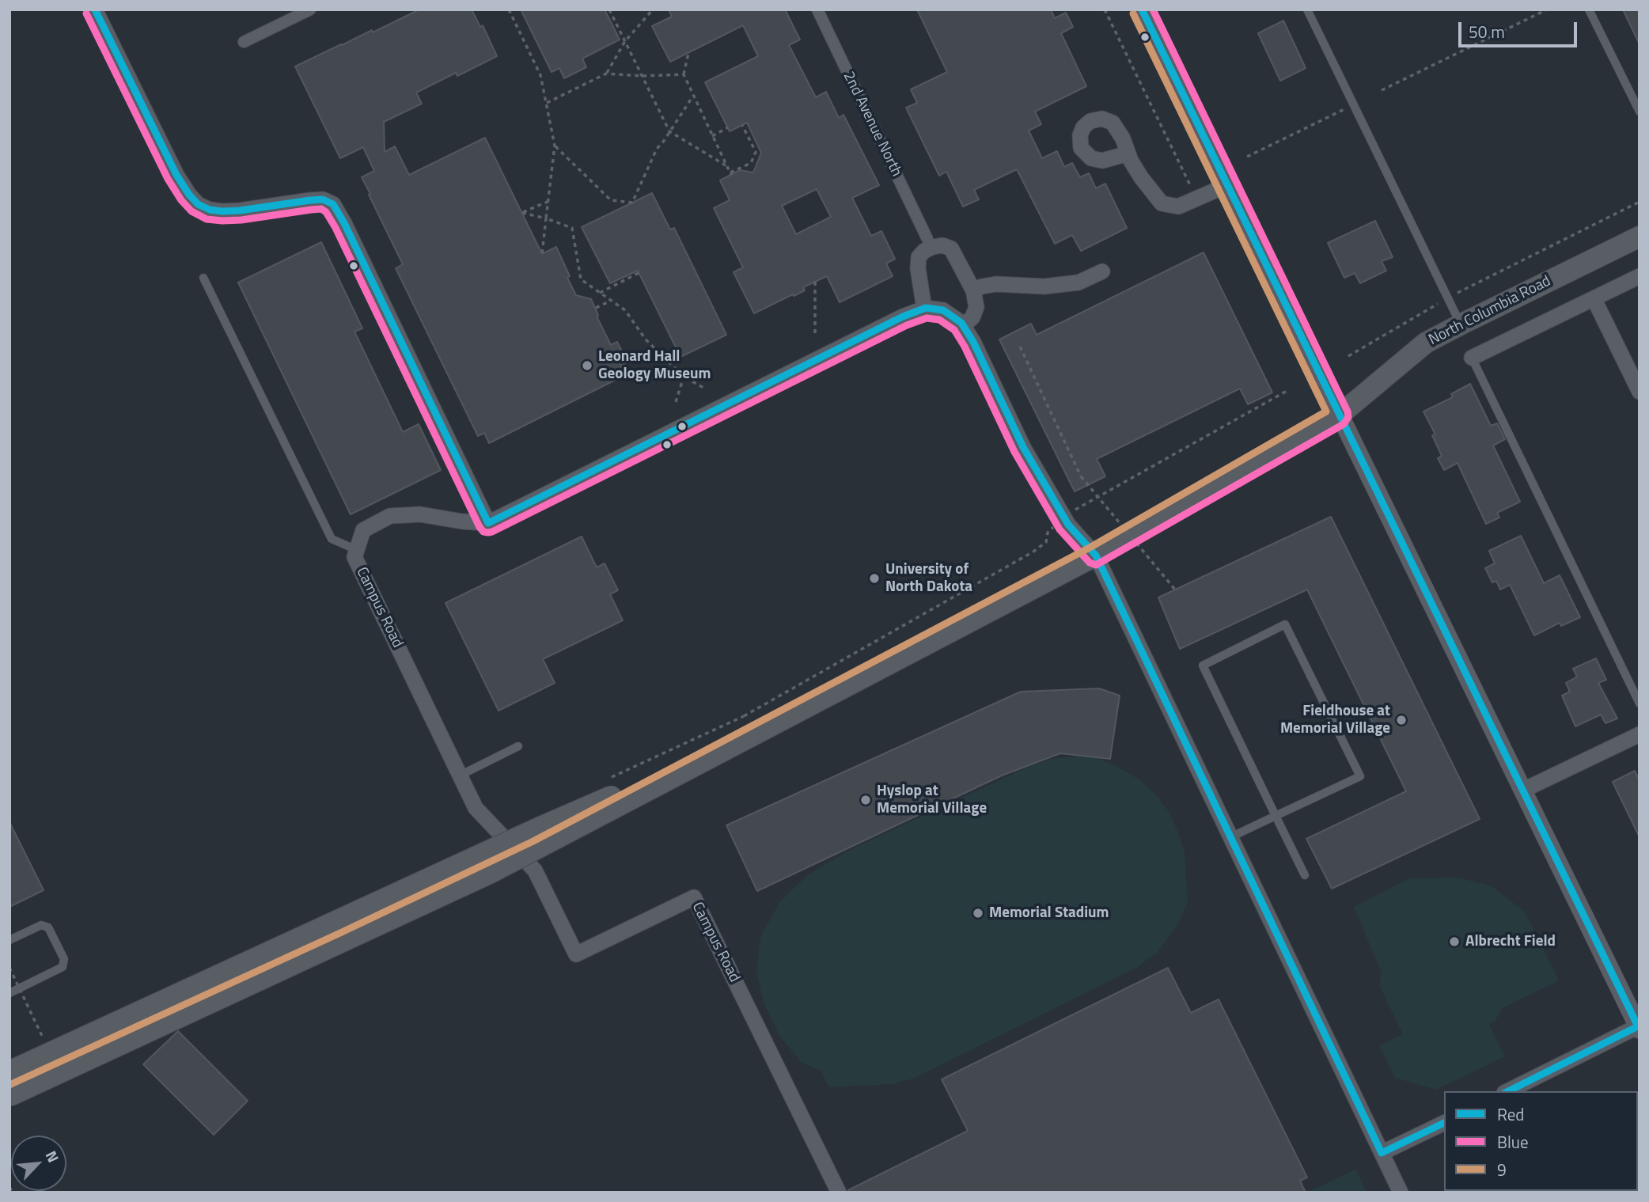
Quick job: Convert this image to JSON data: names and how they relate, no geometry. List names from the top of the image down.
{
  "streets": {
    "main road": ["North Columbia Road"],
    "street": ["2nd Avenue North", "Campus Road"]
  },
  "places": [
    "Leonard Hall Geology Museum",
    "University of North Dakota",
    "Fieldhouse at Memorial Village",
    "Hyslop at Memorial Village",
    "Memorial Stadium",
    "Albrecht Field"
  ],
  "lines": ["transit line Red", "transit line Blue", "transit line 9"],
  "legend": ["Red", "Blue", "9"],
  "scale_bar": "50 m",
  "north": "top right"
}
